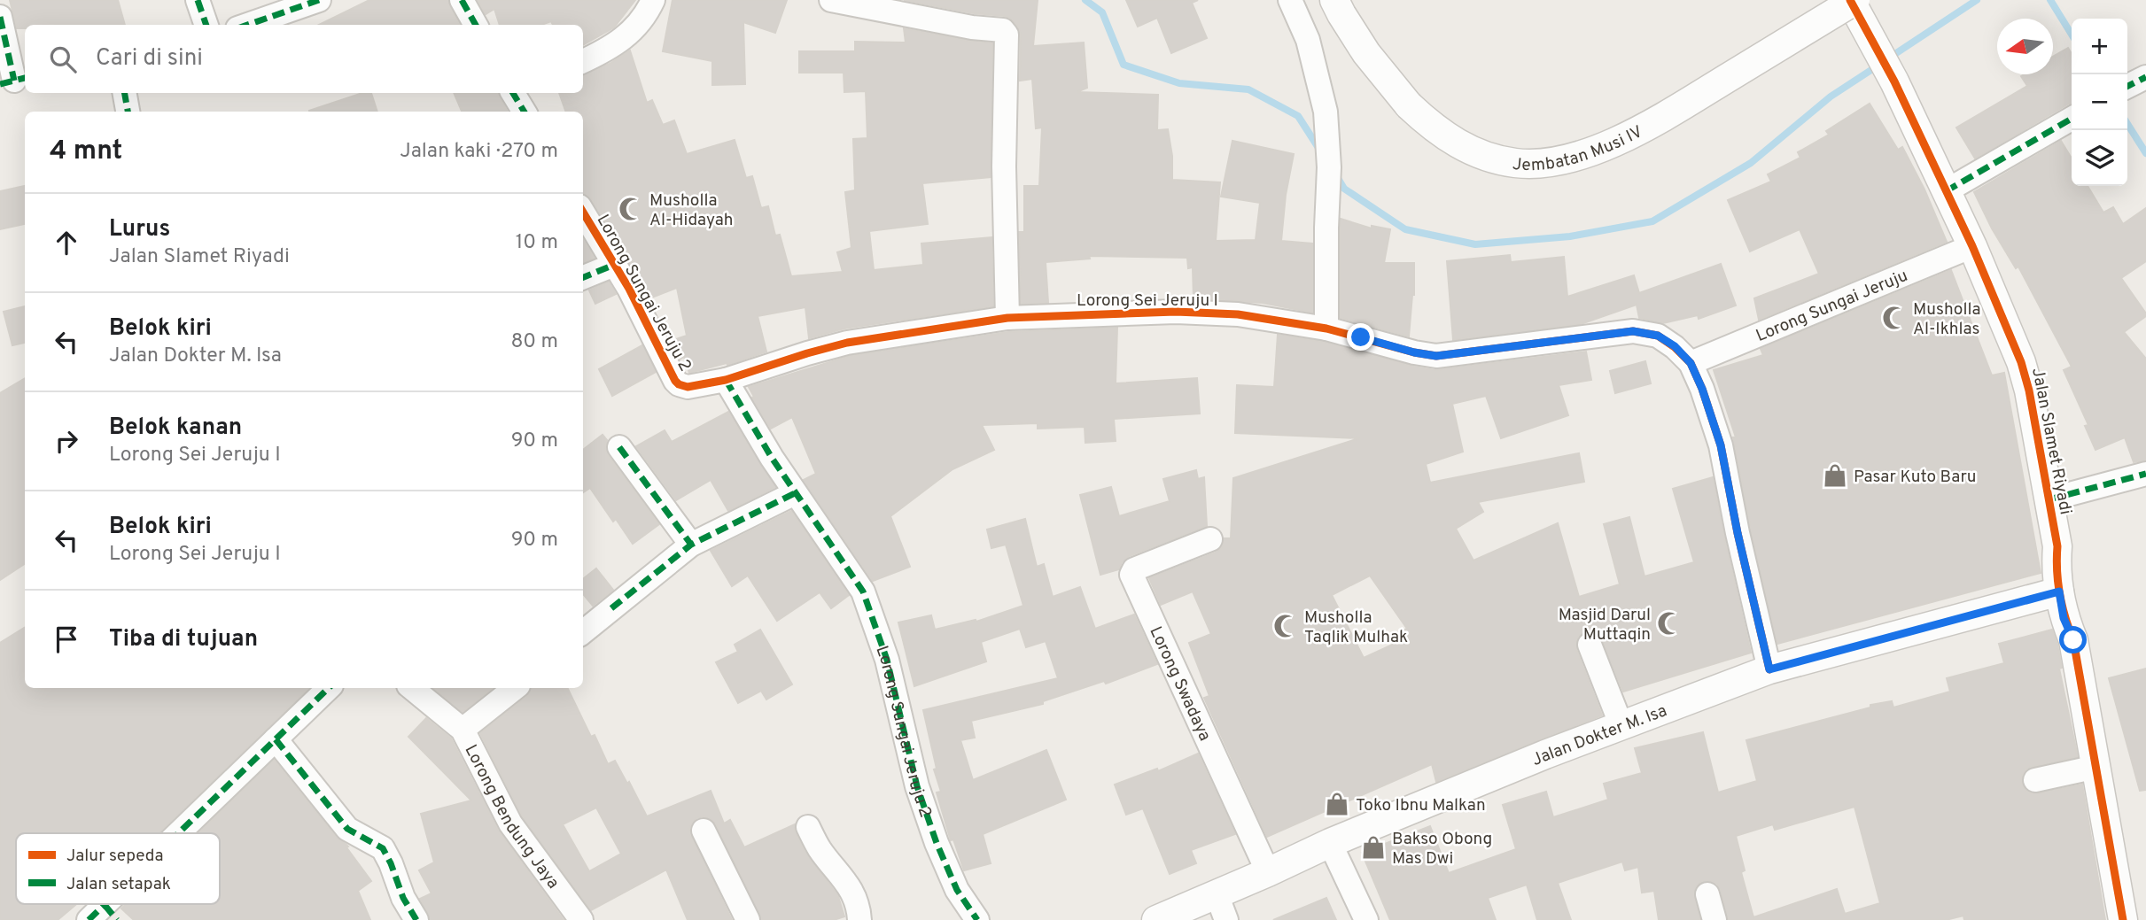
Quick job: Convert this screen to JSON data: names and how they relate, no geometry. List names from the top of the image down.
{
  "streets": {
    "street": [
      "Jembatan Musi IV",
      "Lorong Sungai Jeruju 2",
      "Lorong Sei Jeruju I",
      "Lorong Sungai Jeruju",
      "Jalan Slamet Riyadi",
      "Lorong Swadaya",
      "Jalan Dokter M. Isa",
      "Lorong Bendung Jaya"
    ]
  },
  "crossings": [
    ["Lorong Sungai Jeruju 2", "Lorong Sei Jeruju I"],
    ["Lorong Sei Jeruju I", "Lorong Sungai Jeruju"],
    ["Lorong Sei Jeruju I", "Jalan Dokter M. Isa"],
    ["Lorong Sungai Jeruju", "Jalan Slamet Riyadi"],
    ["Jalan Slamet Riyadi", "Jalan Dokter M. Isa"],
    ["Lorong Swadaya", "Jalan Dokter M. Isa"]
  ],
  "places": {
    "mosque": [
      "Musholla Al-Hidayah",
      "Musholla Al-Ikhlas",
      "Masjid Darul Muttaqin",
      "Musholla Taqlik Mulhak"
    ],
    "shop": ["Pasar Kuto Baru", "Toko Ibnu Malkan", "Bakso Obong Mas Dwi"]
  },
  "legend": ["Jalur sepeda", "Jalan setapak"],
  "north": "left",
  "page": {
    "map_buttons": ["+", "−"],
    "search": "Cari di sini",
    "heading": ["4 mnt", "Jalan kaki · 270 m"],
    "list": [
      ["Lurus", "Jalan Slamet Riyadi", "10 m"],
      ["Belok kiri", "Jalan Dokter M. Isa", "80 m"],
      ["Belok kanan", "Lorong Sei Jeruju I", "90 m"],
      ["Belok kiri", "Lorong Sei Jeruju I", "90 m"],
      "Tiba di tujuan"
    ]
  }
}
